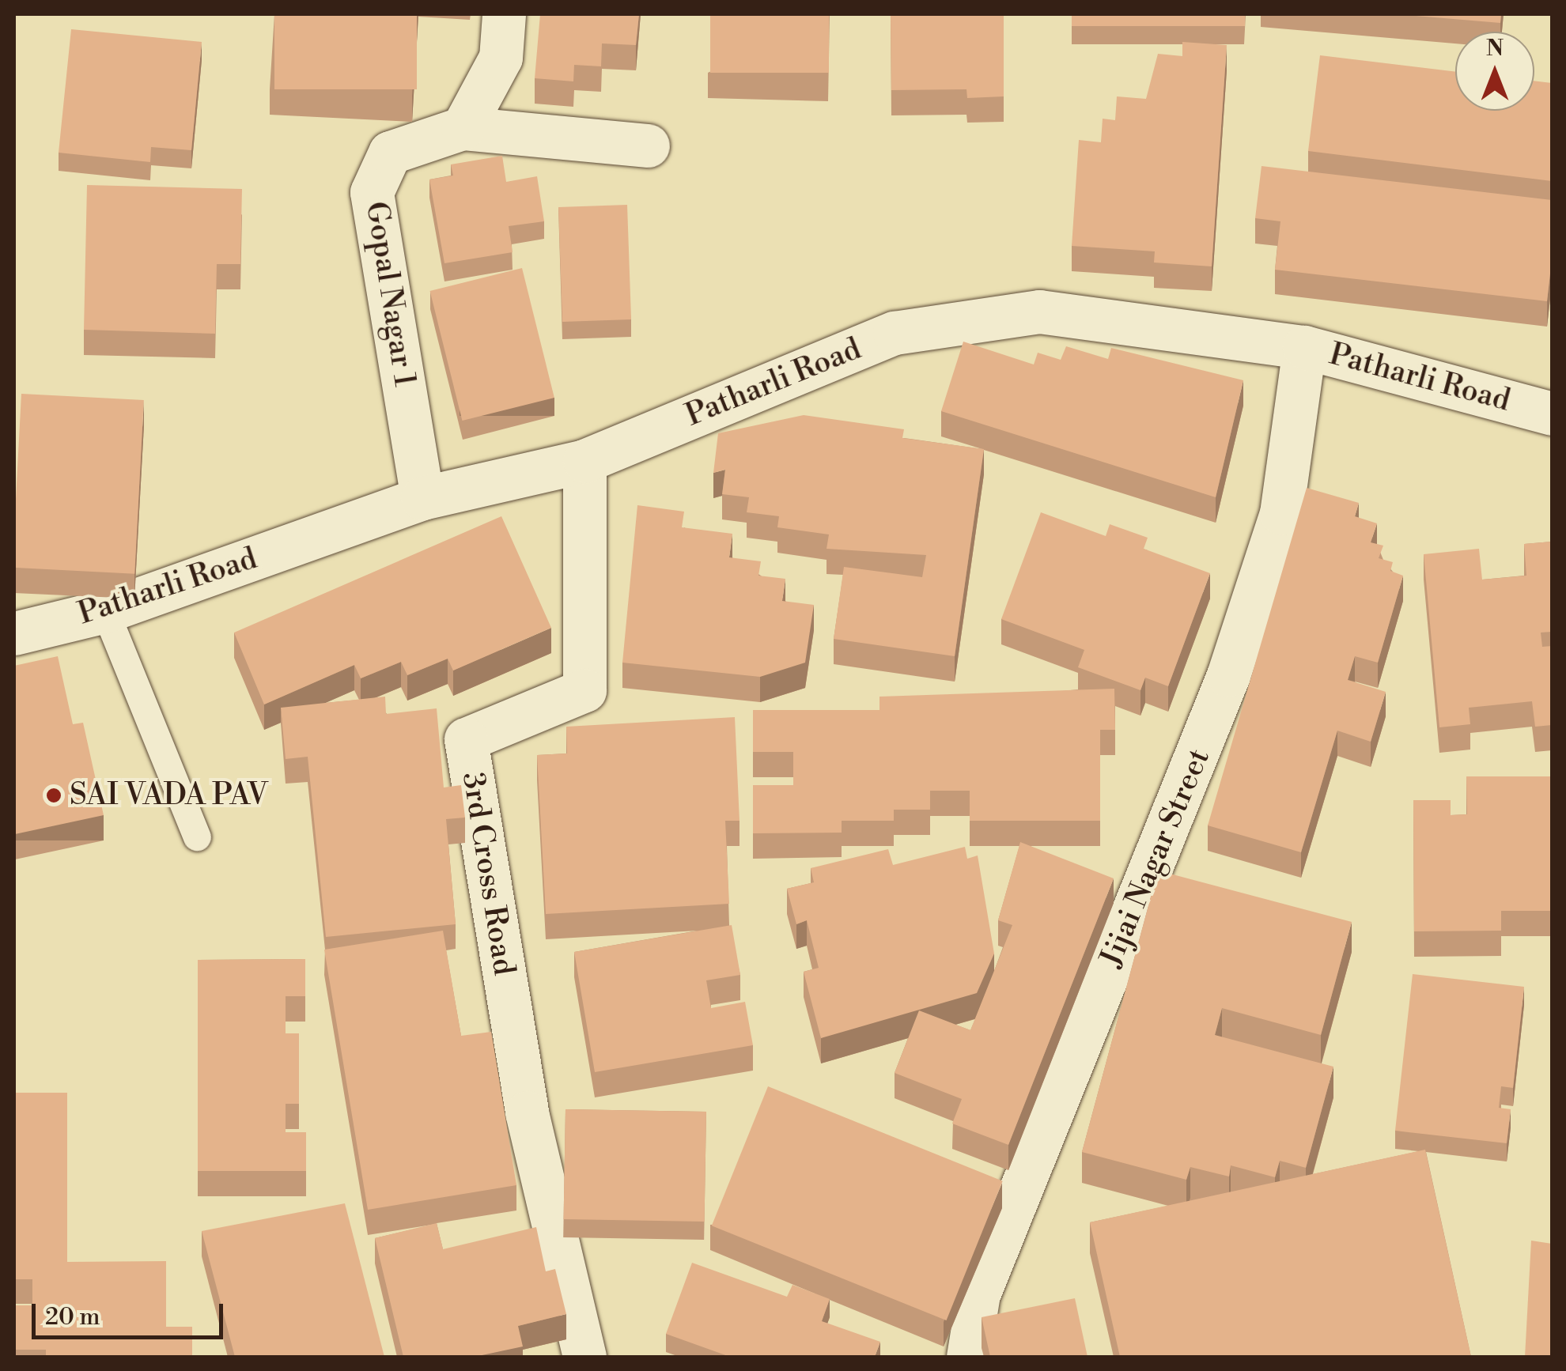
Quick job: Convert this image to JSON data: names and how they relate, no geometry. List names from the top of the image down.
{
  "streets": {
    "street": [
      "Gopal Nagar 1",
      "Patharli Road",
      "Jijai Nagar Street",
      "3rd Cross Road"
    ]
  },
  "crossings": [
    ["Gopal Nagar 1", "Patharli Road"],
    ["Patharli Road", "Jijai Nagar Street"],
    ["Patharli Road", "3rd Cross Road"]
  ],
  "places": ["SAI VADA PAV"],
  "scale_bar": "20 m",
  "north": "top"
}
